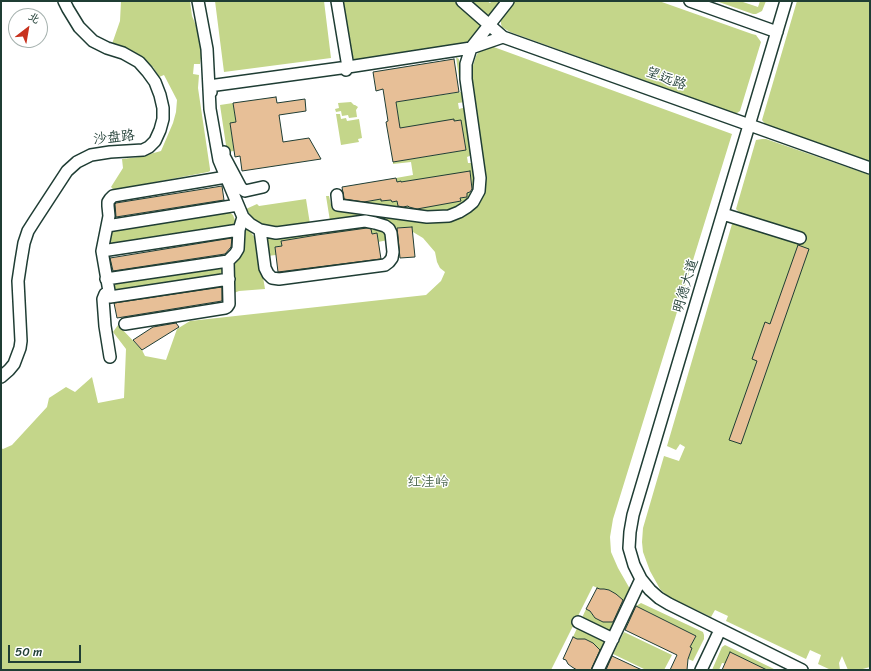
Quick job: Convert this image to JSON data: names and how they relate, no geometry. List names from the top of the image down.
{
  "streets": {
    "street": ["望远路", "沙盘路", "明德大道"]
  },
  "crossings": [
    ["望远路", "明德大道"]
  ],
  "parks": ["红洼岭"],
  "scale_bar": "50 m",
  "north": "top right"
}
